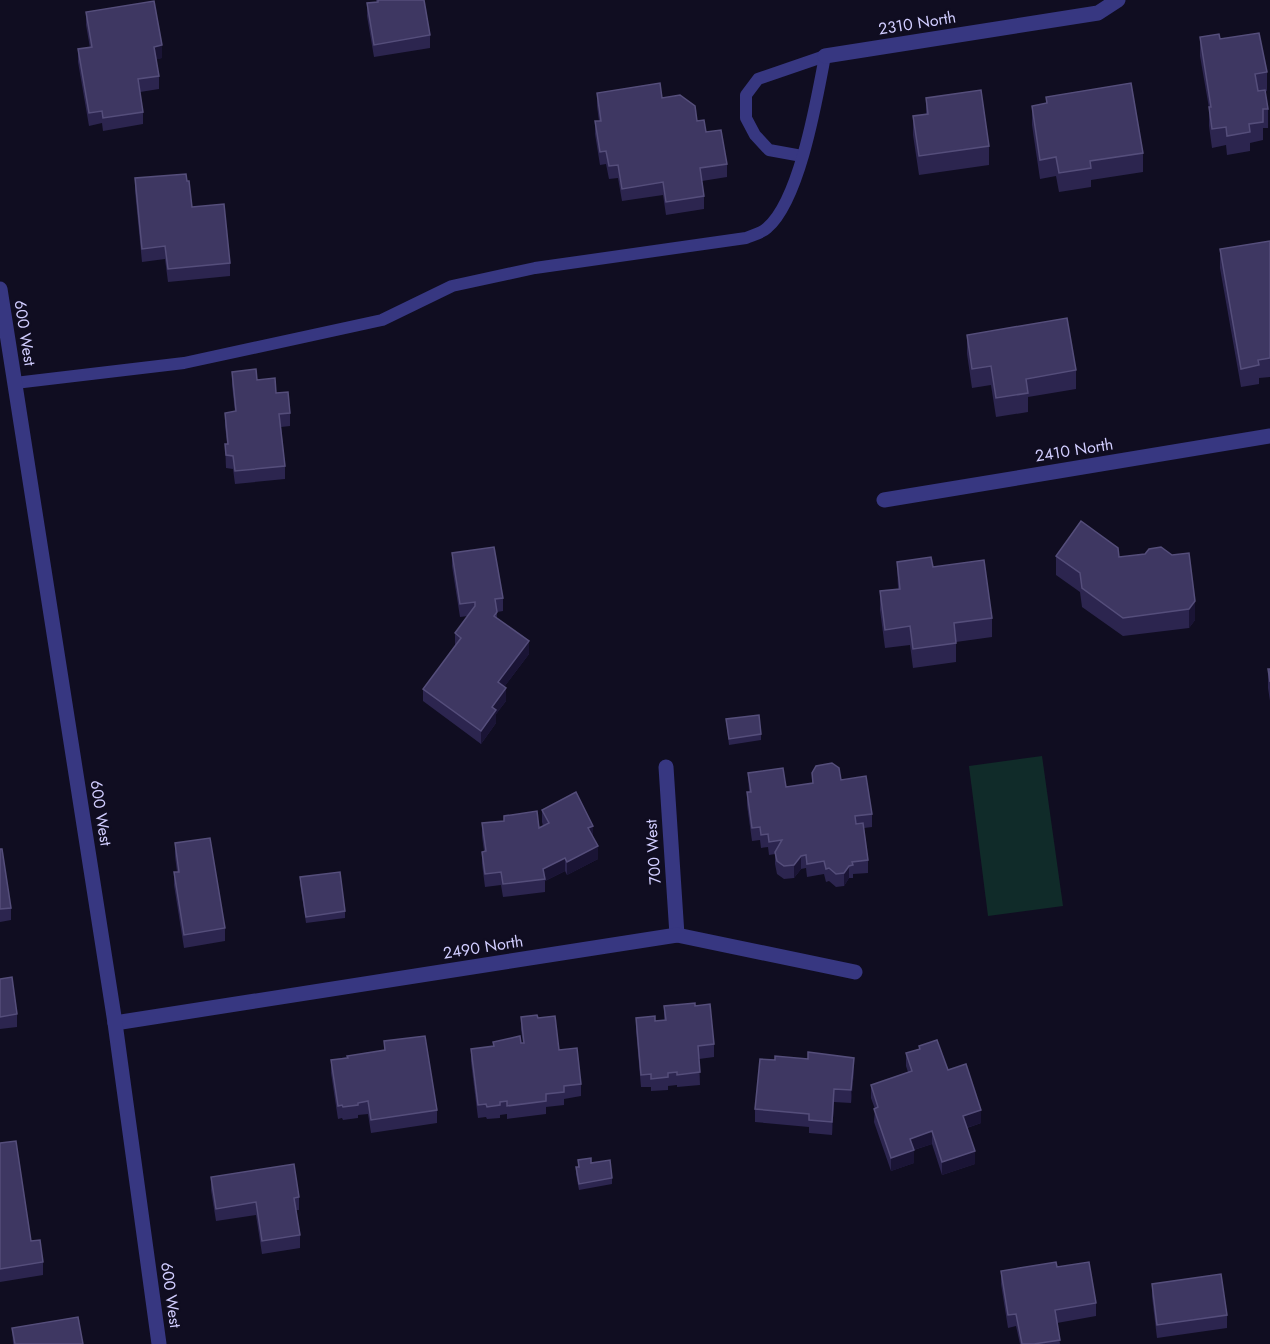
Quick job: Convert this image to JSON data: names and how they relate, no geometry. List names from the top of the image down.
{
  "streets": {
    "street": [
      "2310 North",
      "600 West",
      "2410 North",
      "700 West",
      "2490 North"
    ]
  },
  "crossings": [
    ["600 West", "2490 North"],
    ["700 West", "2490 North"]
  ]
}
